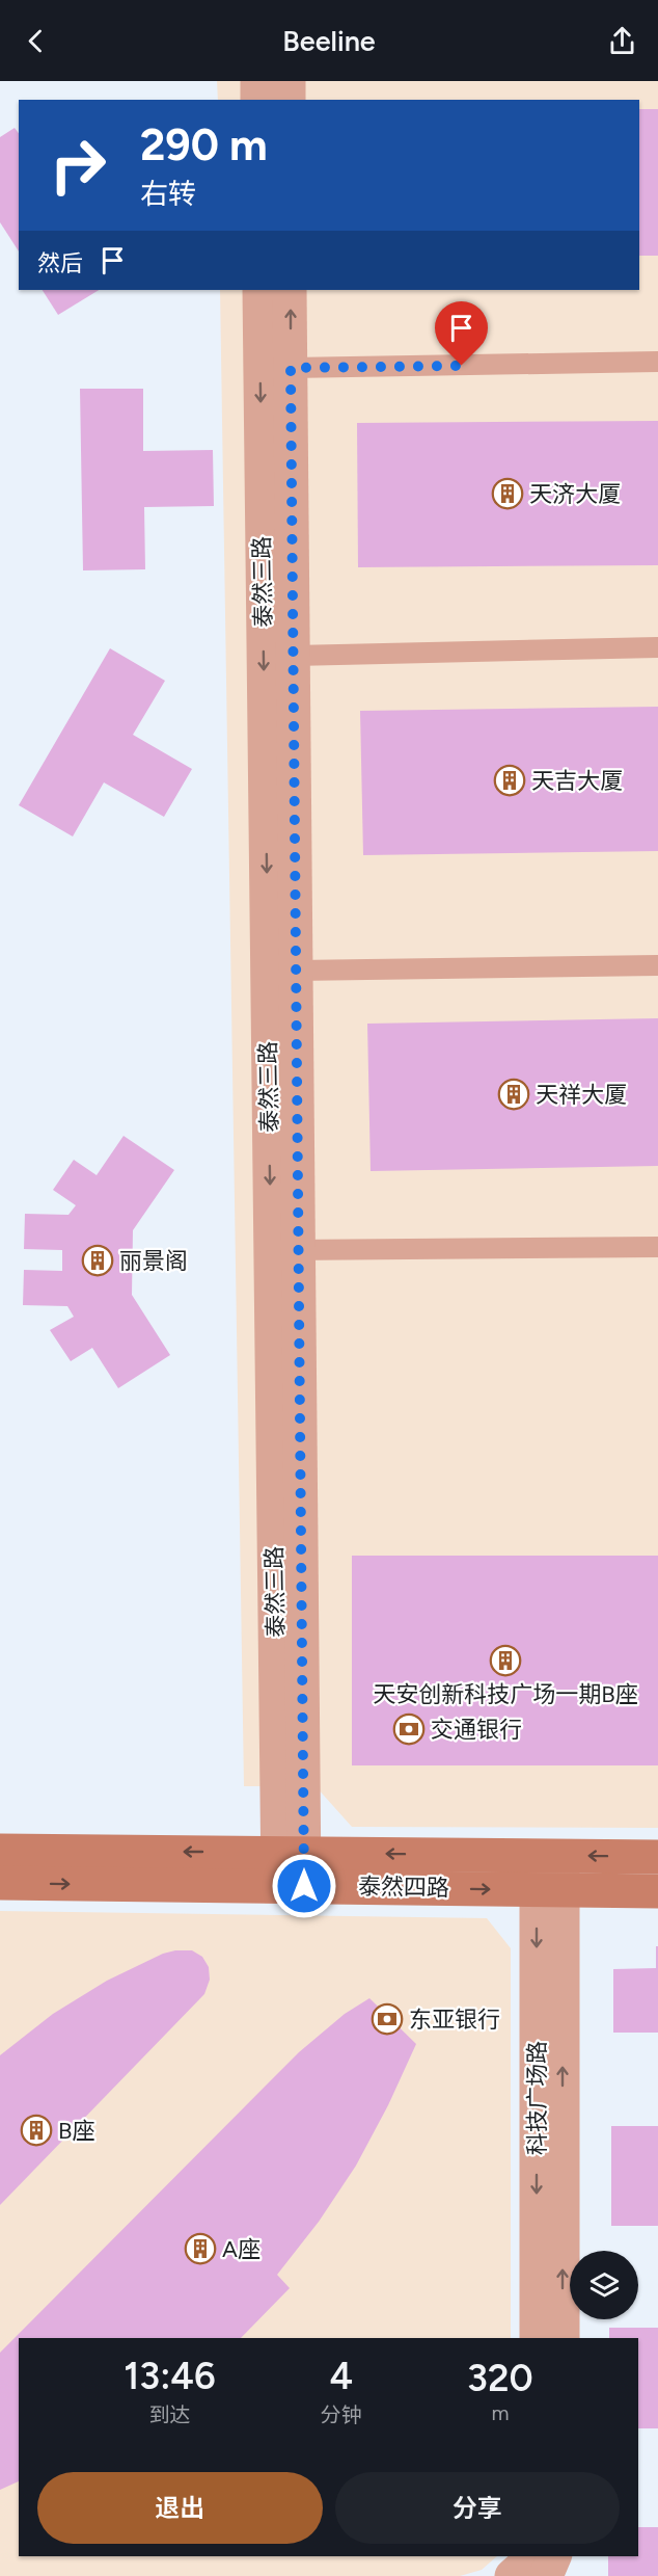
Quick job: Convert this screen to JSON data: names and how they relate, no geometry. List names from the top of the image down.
{
  "streets": {
    "street": ["泰然三路", "泰然四路", "科技广场路"]
  },
  "crossings": [
    ["泰然三路", "泰然四路"],
    ["泰然四路", "科技广场路"]
  ],
  "places": {
    "building": [
      "天济大厦",
      "天吉大厦",
      "天祥大厦",
      "丽景阁",
      "天安创新科技广场一期B座",
      "B座",
      "A座"
    ],
    "bank": ["交通银行", "东亚银行"]
  },
  "page": {
    "header": "Beeline",
    "turn": ["290 m", "右转"],
    "then": "然后",
    "eta": [
      "13:46",
      "到达",
      "4",
      "分钟",
      "320",
      "m"
    ],
    "buttons": ["退出", "分享"]
  }
}
